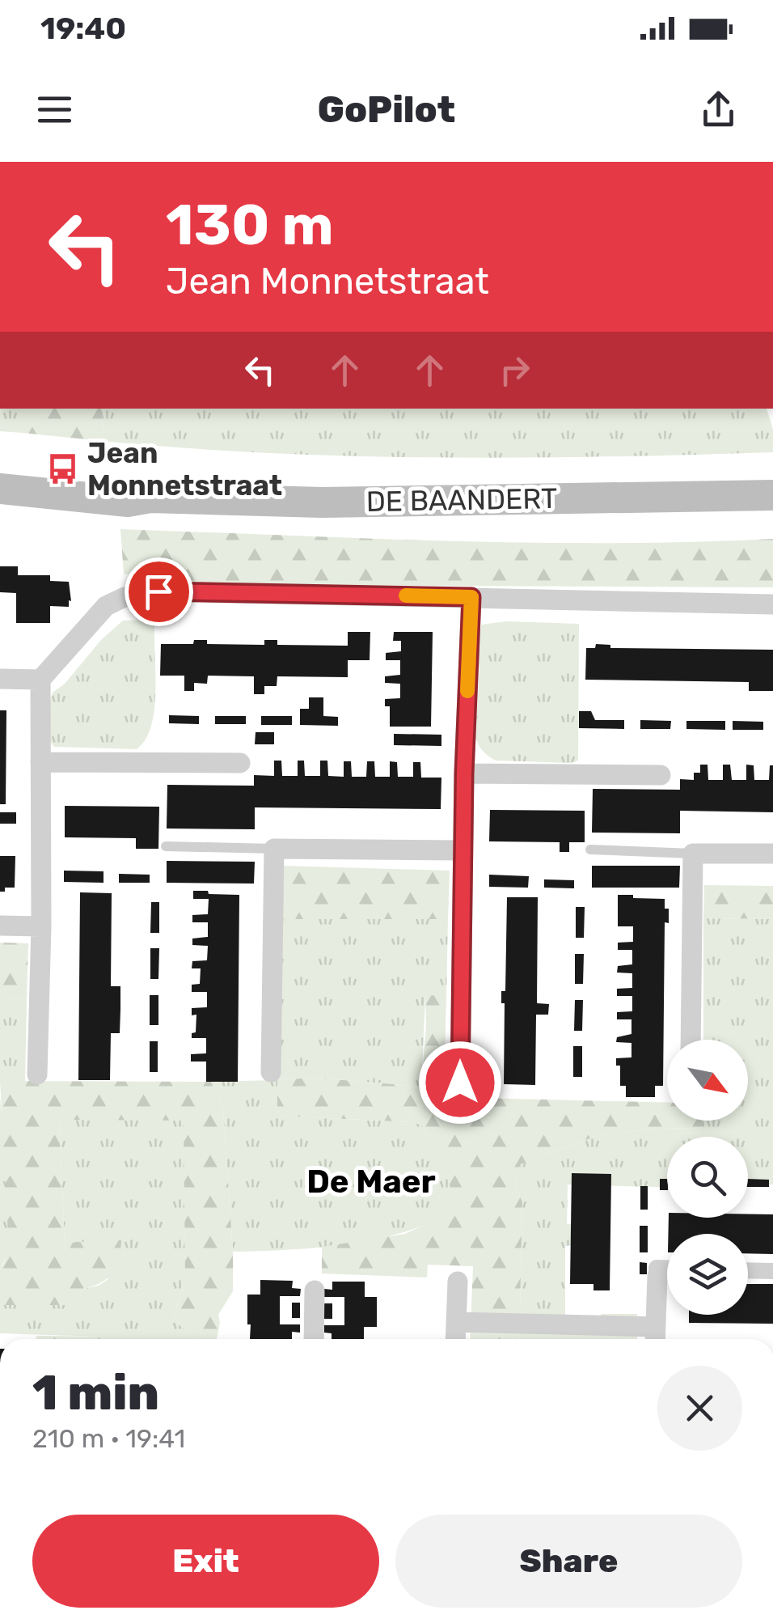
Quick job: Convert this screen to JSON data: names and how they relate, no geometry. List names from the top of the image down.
{
  "streets": {
    "main road": ["DE BAANDERT"]
  },
  "districts": ["De Maer"],
  "places": {
    "bus stop": ["Jean Monnetstraat"]
  },
  "north": "bottom right",
  "page": {
    "status": "19:40",
    "header": "GoPilot",
    "turn": ["130 m", "Jean Monnetstraat"],
    "heading": ["1 min", "210 m · 19:41"],
    "buttons": ["Exit", "Share"]
  }
}
